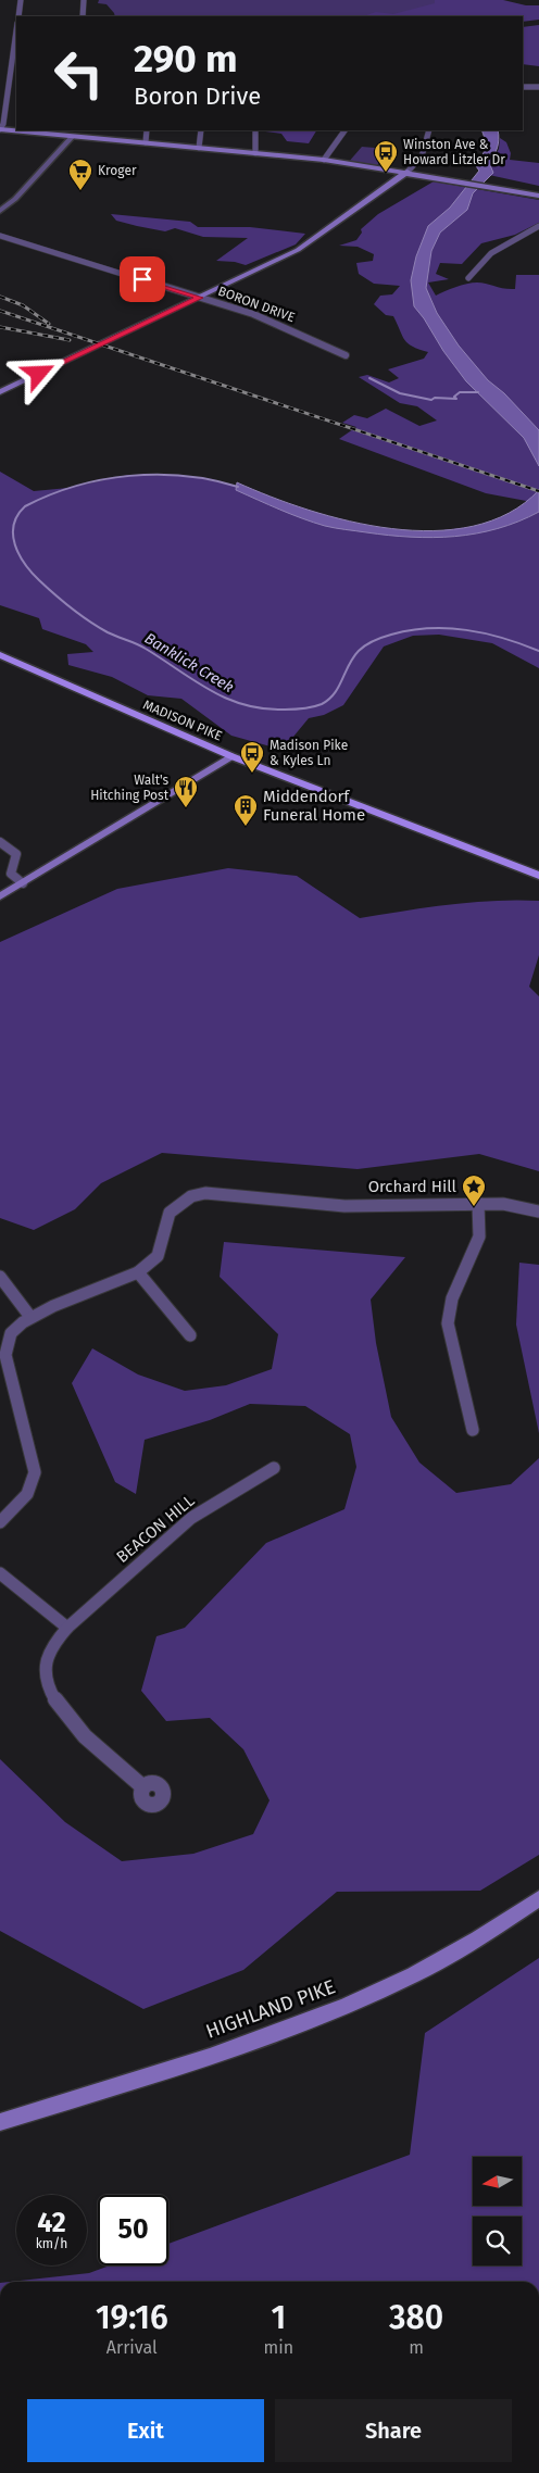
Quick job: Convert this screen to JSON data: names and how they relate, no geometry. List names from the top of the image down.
{
  "streets": {
    "main road": ["MADISON PIKE", "HIGHLAND PIKE"],
    "street": ["BORON DRIVE", "BEACON HILL"]
  },
  "water": ["Banklick Creek"],
  "places": {
    "bus stop": ["Winston Ave & Howard Litzler Dr", "Madison Pike & Kyles Ln"],
    "supermarket": ["Kroger"],
    "restaurant": ["Walt's Hitching Post"],
    "building": ["Middendorf Funeral Home"],
    "place": ["Orchard Hill"]
  },
  "north": "left",
  "page": {
    "turn": ["290 m", "Boron Drive"],
    "speed": "42 km/h",
    "limit": "50",
    "eta": [
      "19:16",
      "Arrival",
      "1",
      "min",
      "380",
      "m"
    ],
    "buttons": ["Exit", "Share"]
  }
}
